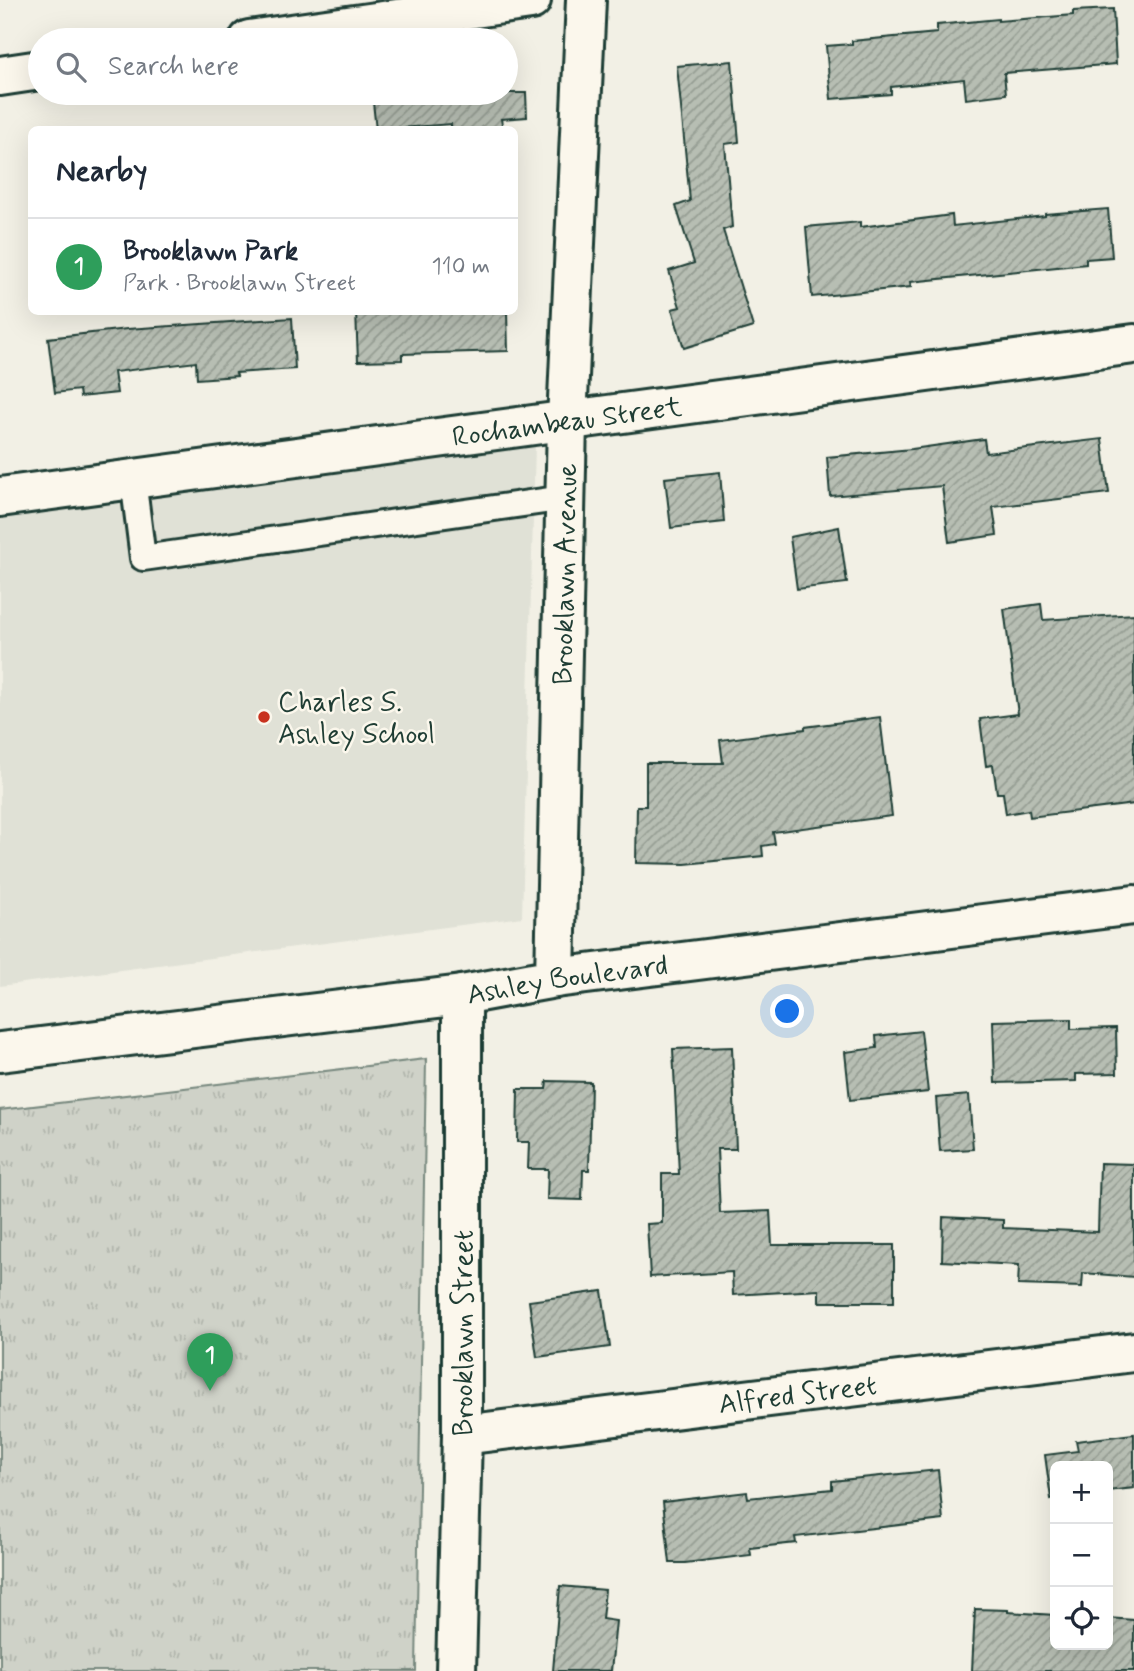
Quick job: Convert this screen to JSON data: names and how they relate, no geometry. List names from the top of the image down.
{
  "streets": {
    "street": [
      "Rochambeau Street",
      "Brooklawn Avenue",
      "Ashley Boulevard",
      "Brooklawn Street",
      "Alfred Street"
    ]
  },
  "crossings": [
    ["Rochambeau Street", "Brooklawn Avenue"],
    ["Brooklawn Avenue", "Ashley Boulevard"],
    ["Ashley Boulevard", "Brooklawn Street"],
    ["Brooklawn Street", "Alfred Street"]
  ],
  "places": ["Charles S. Ashley School"],
  "page": {
    "search": "Search here",
    "heading": "Nearby",
    "list": [
      {
        "mark": "1",
        "name": "Brooklawn Park",
        "note": "Park · Brooklawn Street",
        "value": "110 m"
      }
    ],
    "pins": "1",
    "map_buttons": ["+", "−"]
  }
}
